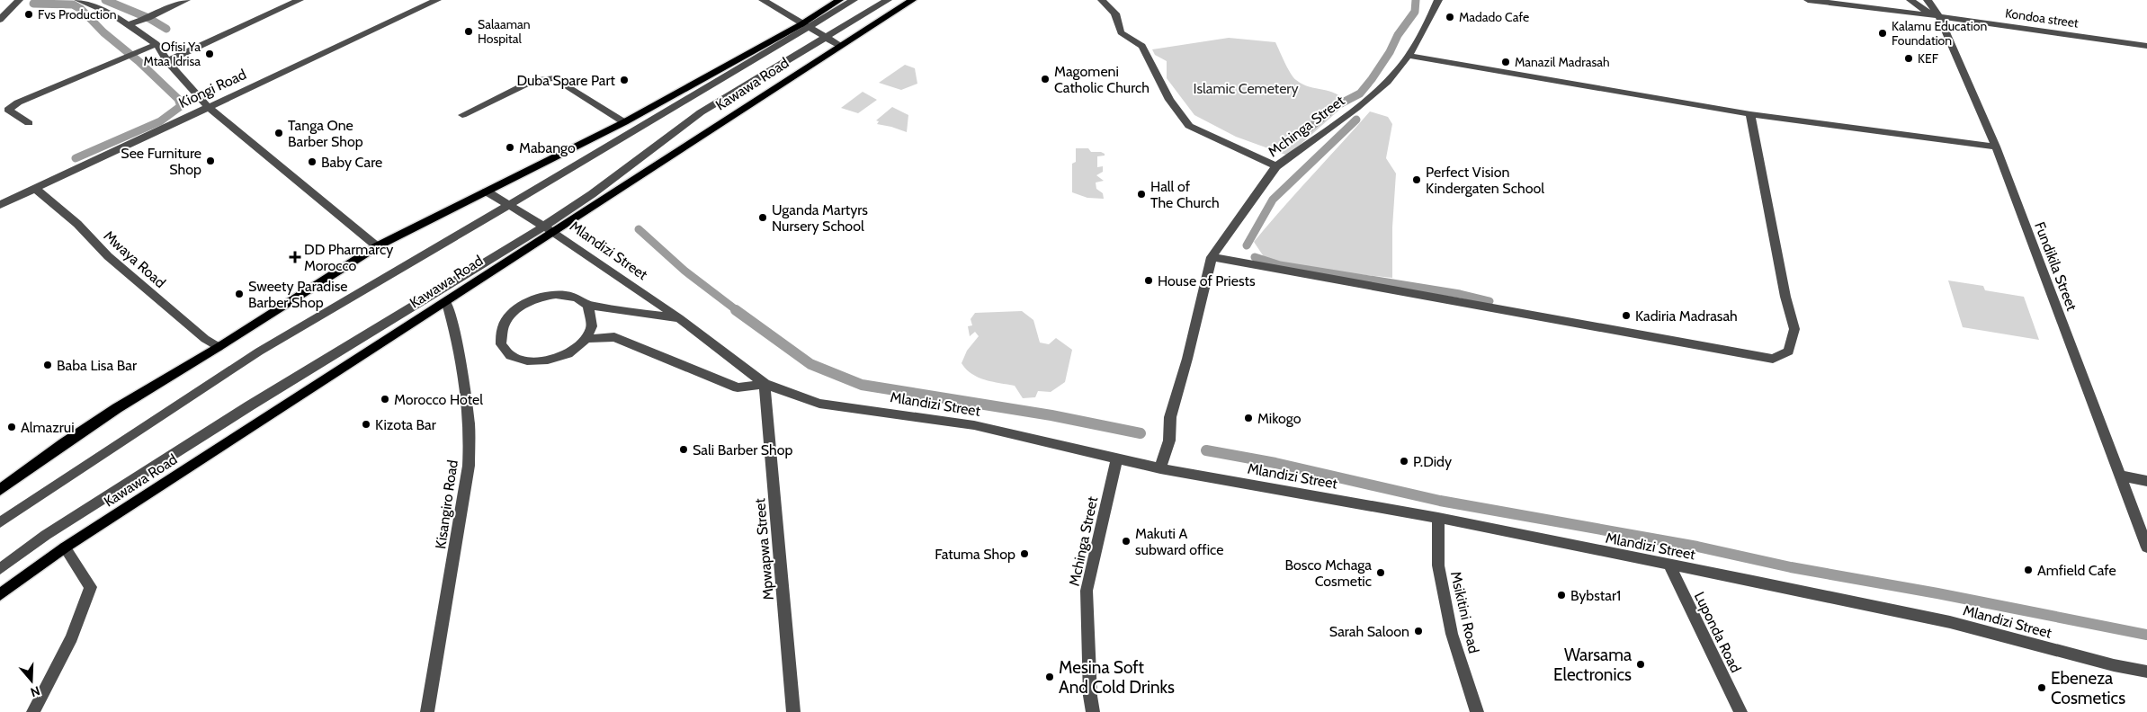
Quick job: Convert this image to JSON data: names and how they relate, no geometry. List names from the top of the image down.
{
  "streets": {
    "main road": ["Kawawa Road"],
    "street": [
      "Kondoa street",
      "Kiongi Road",
      "Mchinga Street",
      "Mlandizi Street",
      "Mwaya Road",
      "Fundikila Street",
      "Kisangiro Road",
      "Mpwapwa Street",
      "Msikitini Road",
      "Luponda Road"
    ]
  },
  "crossings": [
    ["Kondoa street", "Fundikila Street"],
    ["Kawawa Road", "Mlandizi Street"],
    ["Kawawa Road", "Mwaya Road"],
    ["Kawawa Road", "Kisangiro Road"],
    ["Kiongi Road", "Mwaya Road"],
    ["Mchinga Street", "Mlandizi Street"],
    ["Mlandizi Street", "Mpwapwa Street"],
    ["Mlandizi Street", "Msikitini Road"],
    ["Mlandizi Street", "Luponda Road"]
  ],
  "parks": ["Islamic Cemetery"],
  "places": {
    "other": [
      "Fvs Production",
      "Madado Cafe",
      "Salaaman Hospital",
      "Kalamu Education Foundation",
      "Ofisi Ya Mtaa Idrisa",
      "KEF",
      "Manazil Madrasah",
      "Magomeni Catholic Church",
      "Duba Spare Part",
      "Tanga One Barber Shop",
      "Mabango",
      "See Furniture Shop",
      "Baby Care",
      "Perfect Vision Kindergaten School",
      "Hall of The Church",
      "Uganda Martyrs Nursery School",
      "House of Priests",
      "Sweety Paradise Barber Shop",
      "Kadiria Madrasah",
      "Baba Lisa Bar",
      "Morocco Hotel",
      "Mikogo",
      "Kizota Bar",
      "Almazrui",
      "Sali Barber Shop",
      "P.Didy",
      "Makuti A subward office",
      "Fatuma Shop",
      "Amfield Cafe",
      "Bosco Mchaga Cosmetic",
      "Bybstar1",
      "Sarah Saloon",
      "Warsama Electronics",
      "Mesina Soft And Cold Drinks",
      "Ebeneza Cosmetics"
    ],
    "health": ["DD Pharmarcy Morocco"]
  },
  "north": "bottom"
}
